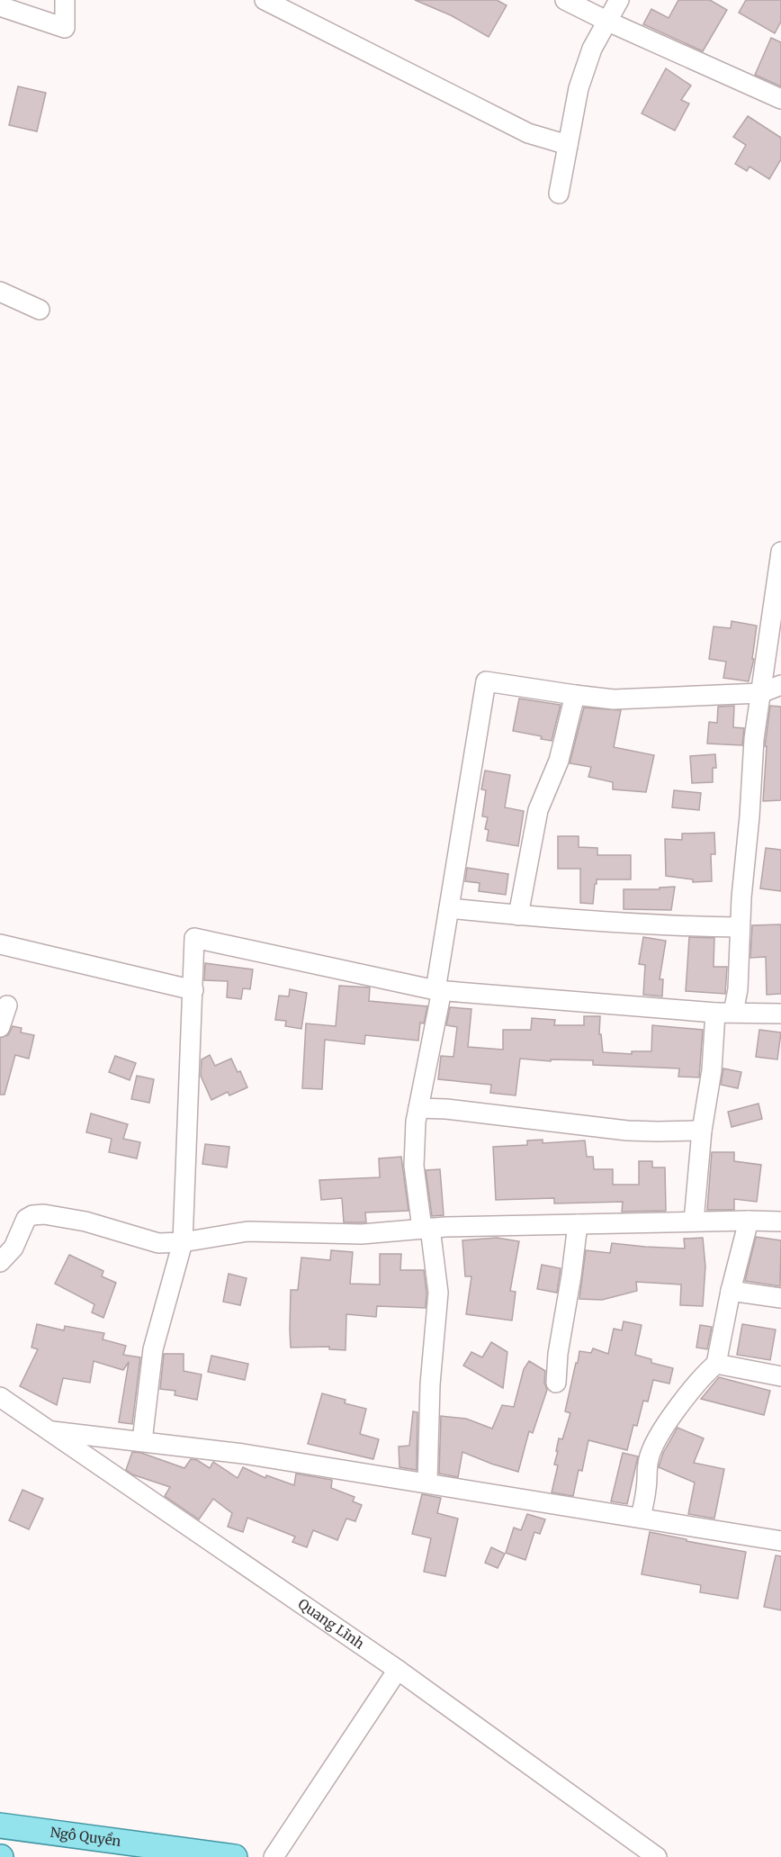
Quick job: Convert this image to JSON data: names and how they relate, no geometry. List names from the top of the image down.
{
  "streets": {
    "main road": ["Ngô Quyền"],
    "street": ["Quang Lĩnh"]
  }
}
